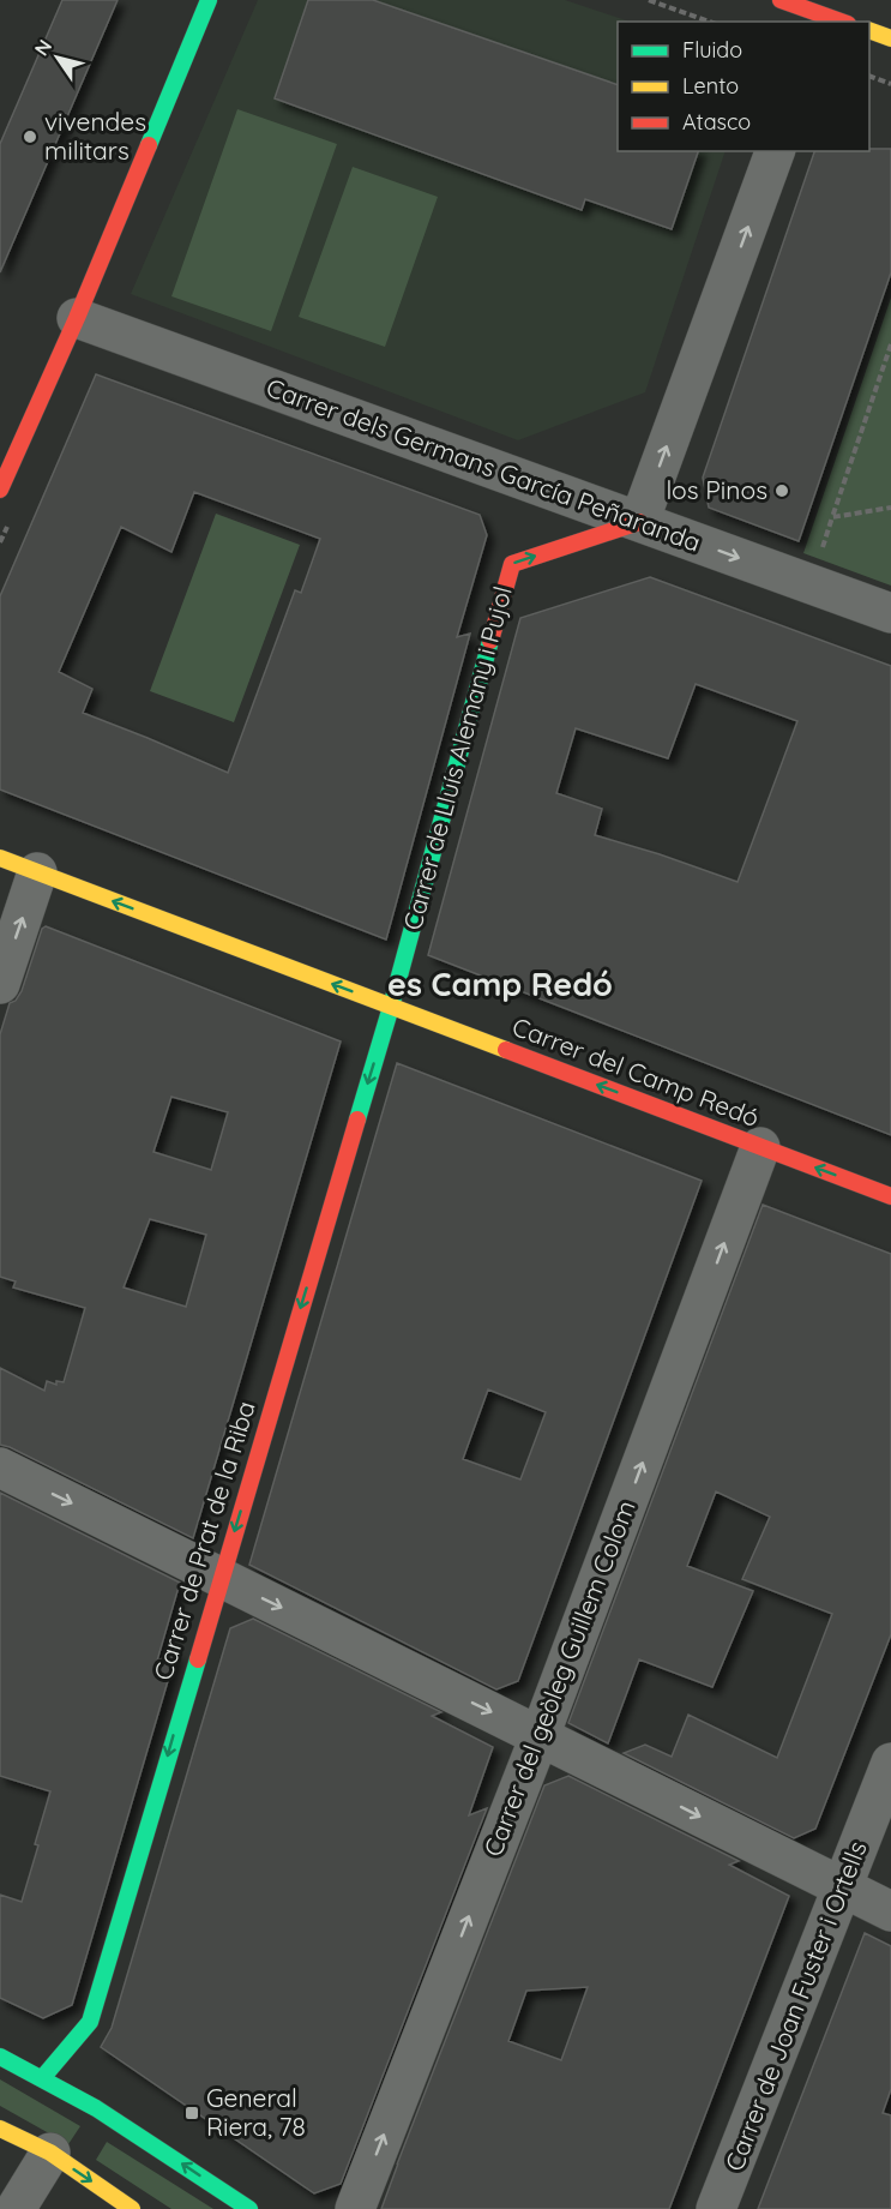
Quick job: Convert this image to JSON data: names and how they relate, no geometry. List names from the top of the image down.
{
  "streets": {
    "street": [
      "Carrer dels Germans García Peñaranda",
      "Carrer de Lluís Alemany i Pujol",
      "Carrer del Camp Redó",
      "Carrer de Prat de la Riba",
      "Carrer del geòleg Guillem Colom",
      "Carrer de Joan Fuster i Ortells"
    ]
  },
  "crossings": [
    ["Carrer dels Germans García Peñaranda", "Carrer de Lluís Alemany i Pujol"],
    ["Carrer de Lluís Alemany i Pujol", "Carrer del Camp Redó"],
    ["Carrer de Lluís Alemany i Pujol", "Carrer de Prat de la Riba"],
    ["Carrer del Camp Redó", "Carrer de Prat de la Riba"],
    ["Carrer del Camp Redó", "Carrer del geòleg Guillem Colom"]
  ],
  "one_way": [
    "Carrer de Lluís Alemany i Pujol",
    "Carrer del Camp Redó",
    "Carrer de Prat de la Riba",
    "Carrer del geòleg Guillem Colom"
  ],
  "districts": ["es Camp Redó"],
  "places": {
    "other": ["vivendes militars", "los Pinos"],
    "transit": ["General Riera, 78"]
  },
  "legend": ["Fluido", "Lento", "Atasco"],
  "north": "top left"
}
